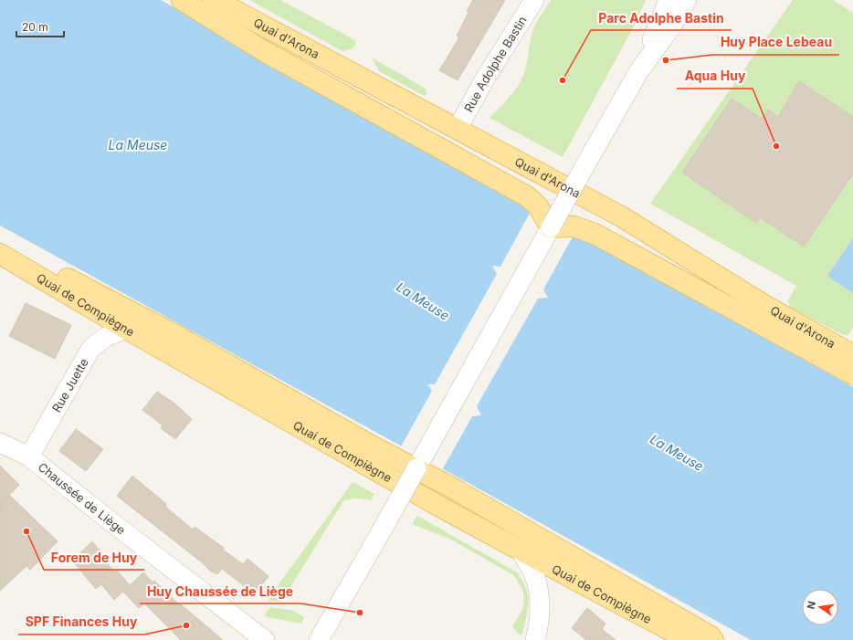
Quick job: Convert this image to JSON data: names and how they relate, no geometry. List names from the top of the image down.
{
  "streets": {
    "main road": ["Quai d'Arona", "Quai de Compiègne"],
    "street": ["Rue Adolphe Bastin", "Rue Juette", "Chaussée de Liège"]
  },
  "crossings": [
    ["Quai d'Arona", "Rue Adolphe Bastin"],
    ["Quai de Compiègne", "Rue Juette"],
    ["Rue Juette", "Chaussée de Liège"]
  ],
  "water": ["La Meuse"],
  "places": [
    "Huy Place Lebeau",
    "Parc Adolphe Bastin",
    "Aqua Huy",
    "Forem de Huy",
    "Huy Chaussée de Liège",
    "SPF Finances Huy"
  ],
  "scale_bar": "20 m",
  "north": "left"
}
